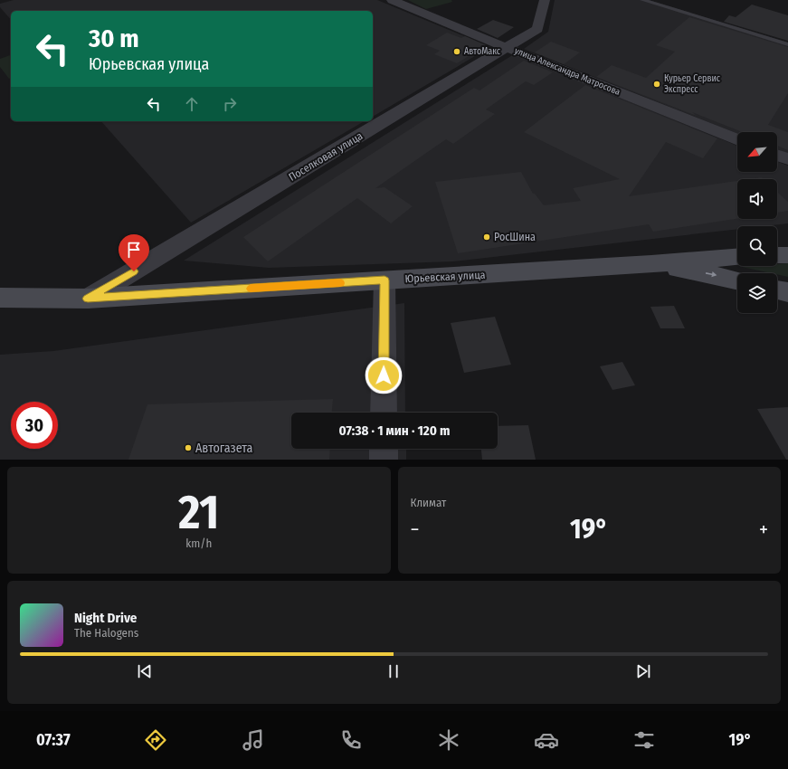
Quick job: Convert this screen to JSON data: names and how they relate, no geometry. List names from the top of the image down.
{
  "streets": {
    "main road": ["Юрьевская улица"],
    "street": ["улица Александра Матросова", "Поселковая улица"]
  },
  "crossings": [
    ["улица Александра Матросова", "Поселковая улица"],
    ["Поселковая улица", "Юрьевская улица"]
  ],
  "places": [
    "АвтоМакс",
    "Курьер Сервис Экспресс",
    "РосШина",
    "Автогазета"
  ],
  "north": "bottom left",
  "page": {
    "turn": ["30 m", "Юрьевская улица"],
    "limit": "30",
    "trip": "07:38 · 1 мин · 120 m",
    "tile": [
      ["21", "km/h"],
      "Климат"
    ],
    "heat": ["−", "19°", "+"],
    "song": ["Night Drive", "The Halogens"],
    "tabs": ["07:37", "19°"]
  }
}
